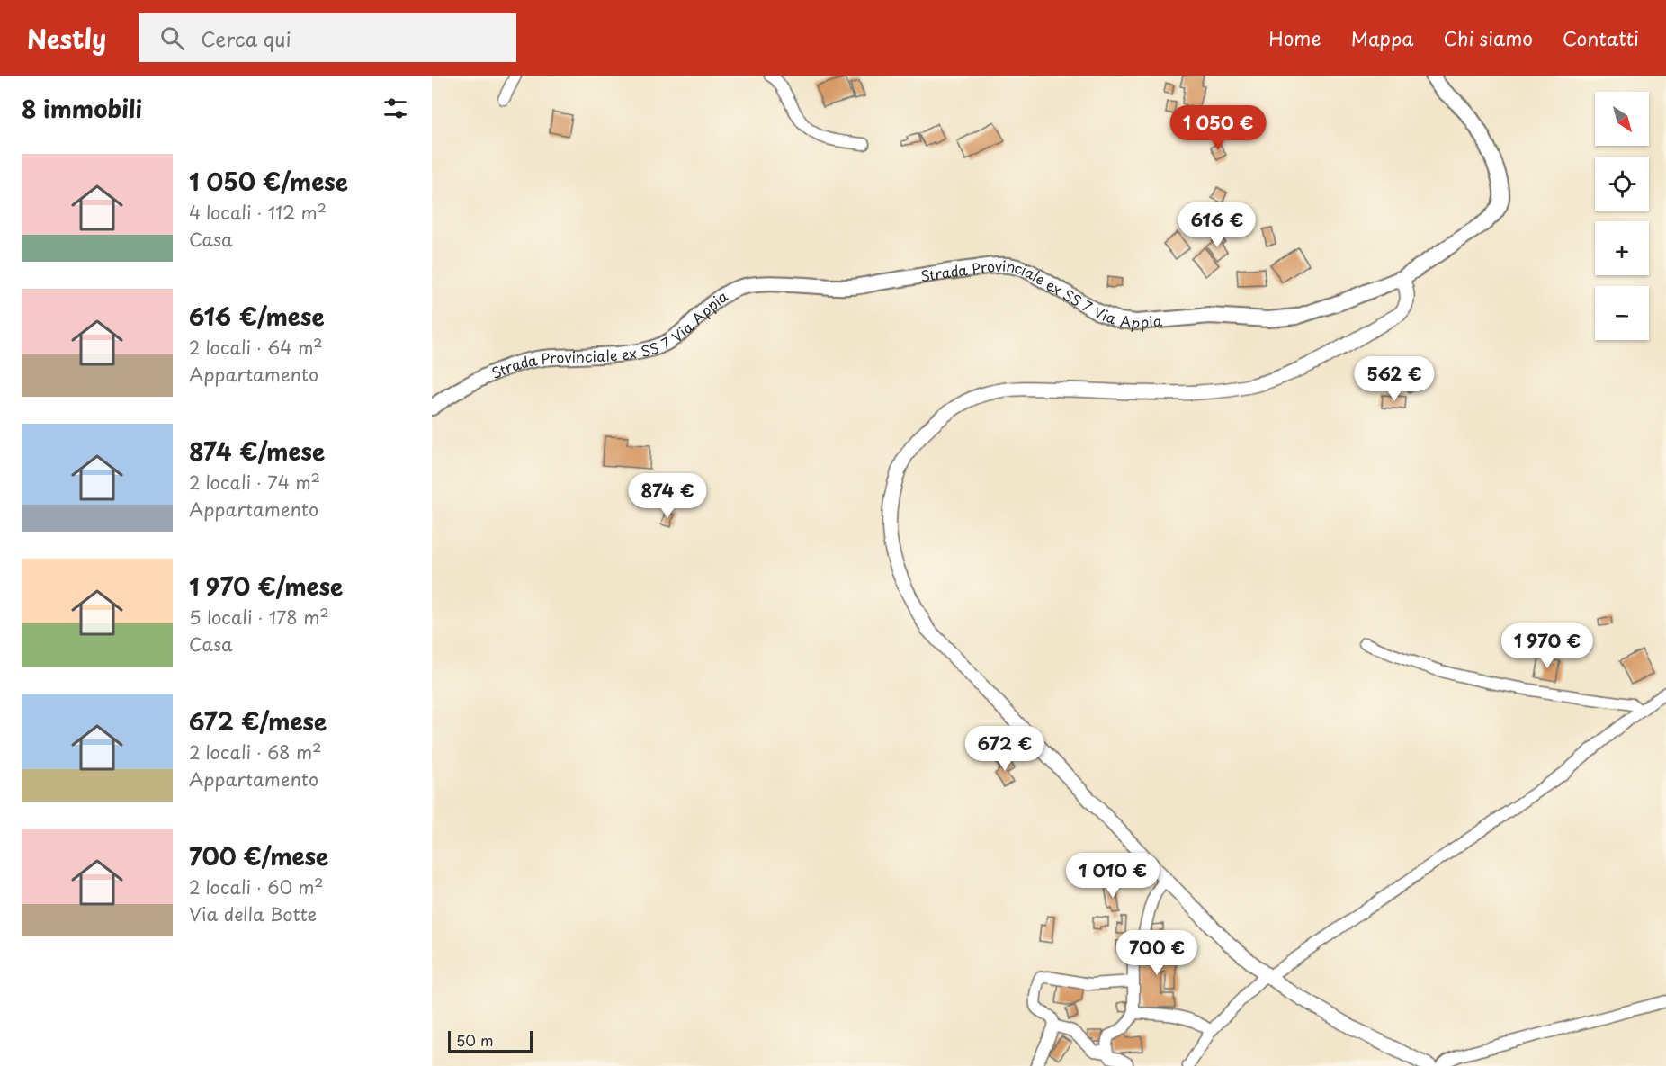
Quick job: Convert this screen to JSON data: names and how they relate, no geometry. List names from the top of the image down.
{
  "streets": {
    "main road": ["Strada Provinciale ex SS 7 Via Appia"]
  },
  "scale_bar": "50 m",
  "north": "bottom right",
  "page": {
    "header": "Nestly",
    "search": "Cerca qui",
    "nav": [
      "Home",
      "Mappa",
      "Chi siamo",
      "Contatti"
    ],
    "heading": "8 immobili",
    "map_buttons": ["+", "−"],
    "price": [
      "1 050 €",
      "616 €",
      "562 €",
      "874 €",
      "1 970 €",
      "672 €",
      "1 010 €",
      "700 €"
    ],
    "list": [
      {
        "name": "1 050 €/mese",
        "note": "4 locali · 112 m² · Casa"
      },
      {
        "name": "616 €/mese",
        "note": "2 locali · 64 m² · Appartamento"
      },
      {
        "name": "874 €/mese",
        "note": "2 locali · 74 m² · Appartamento"
      },
      {
        "name": "1 970 €/mese",
        "note": "5 locali · 178 m² · Casa"
      },
      {
        "name": "672 €/mese",
        "note": "2 locali · 68 m² · Appartamento"
      },
      {
        "name": "700 €/mese",
        "note": "2 locali · 60 m² · Via della Botte"
      }
    ],
    "scale": "50 m"
  }
}
